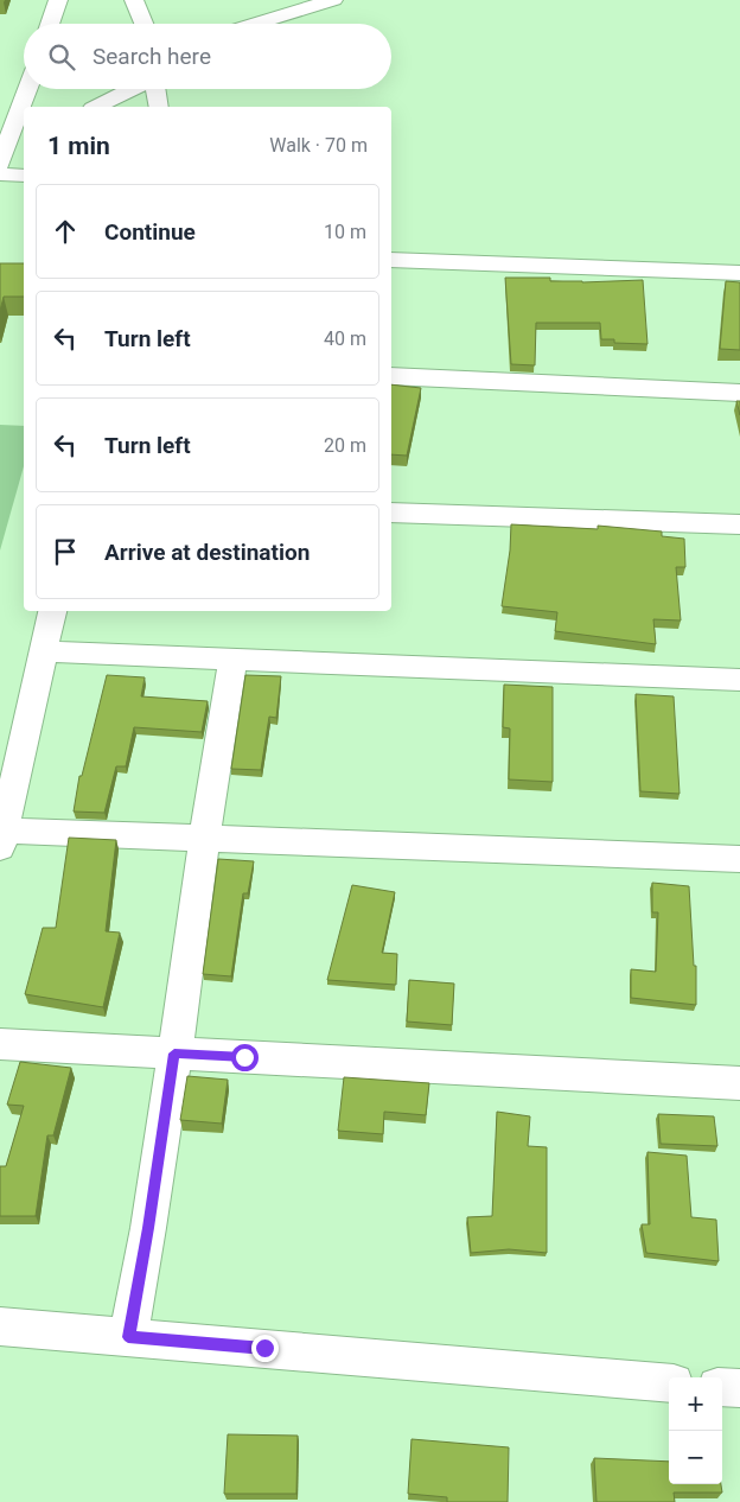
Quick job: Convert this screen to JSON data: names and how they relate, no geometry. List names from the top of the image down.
{
  "page": {
    "search": "Search here",
    "heading": ["1 min", "Walk · 70 m"],
    "list": [
      ["Continue", "10 m"],
      ["Turn left", "40 m"],
      ["Turn left", "20 m"],
      "Arrive at destination"
    ],
    "map_buttons": ["+", "−"]
  }
}
